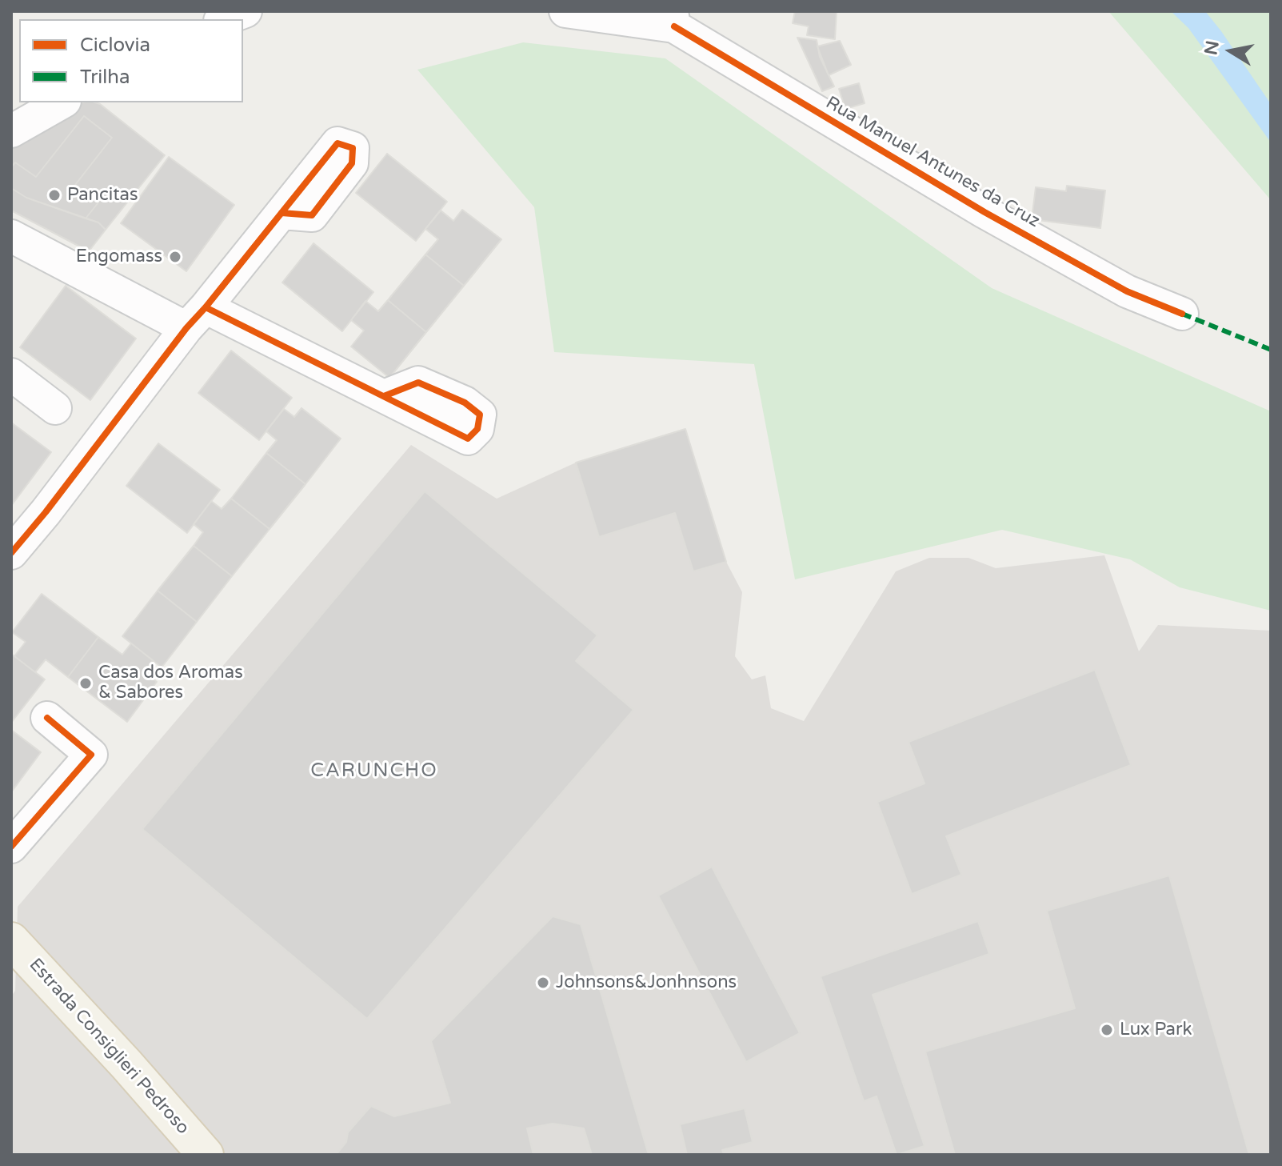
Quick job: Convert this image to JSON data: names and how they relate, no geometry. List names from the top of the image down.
{
  "streets": {
    "main road": ["Estrada Consiglieri Pedroso"],
    "street": ["Rua Manuel Antunes da Cruz"]
  },
  "districts": ["CARUNCHO"],
  "places": [
    "Pancitas",
    "Engomass",
    "Casa dos Aromas & Sabores",
    "Johnsons&Jonhnsons",
    "Lux Park"
  ],
  "legend": ["Ciclovia", "Trilha"],
  "north": "left"
}
